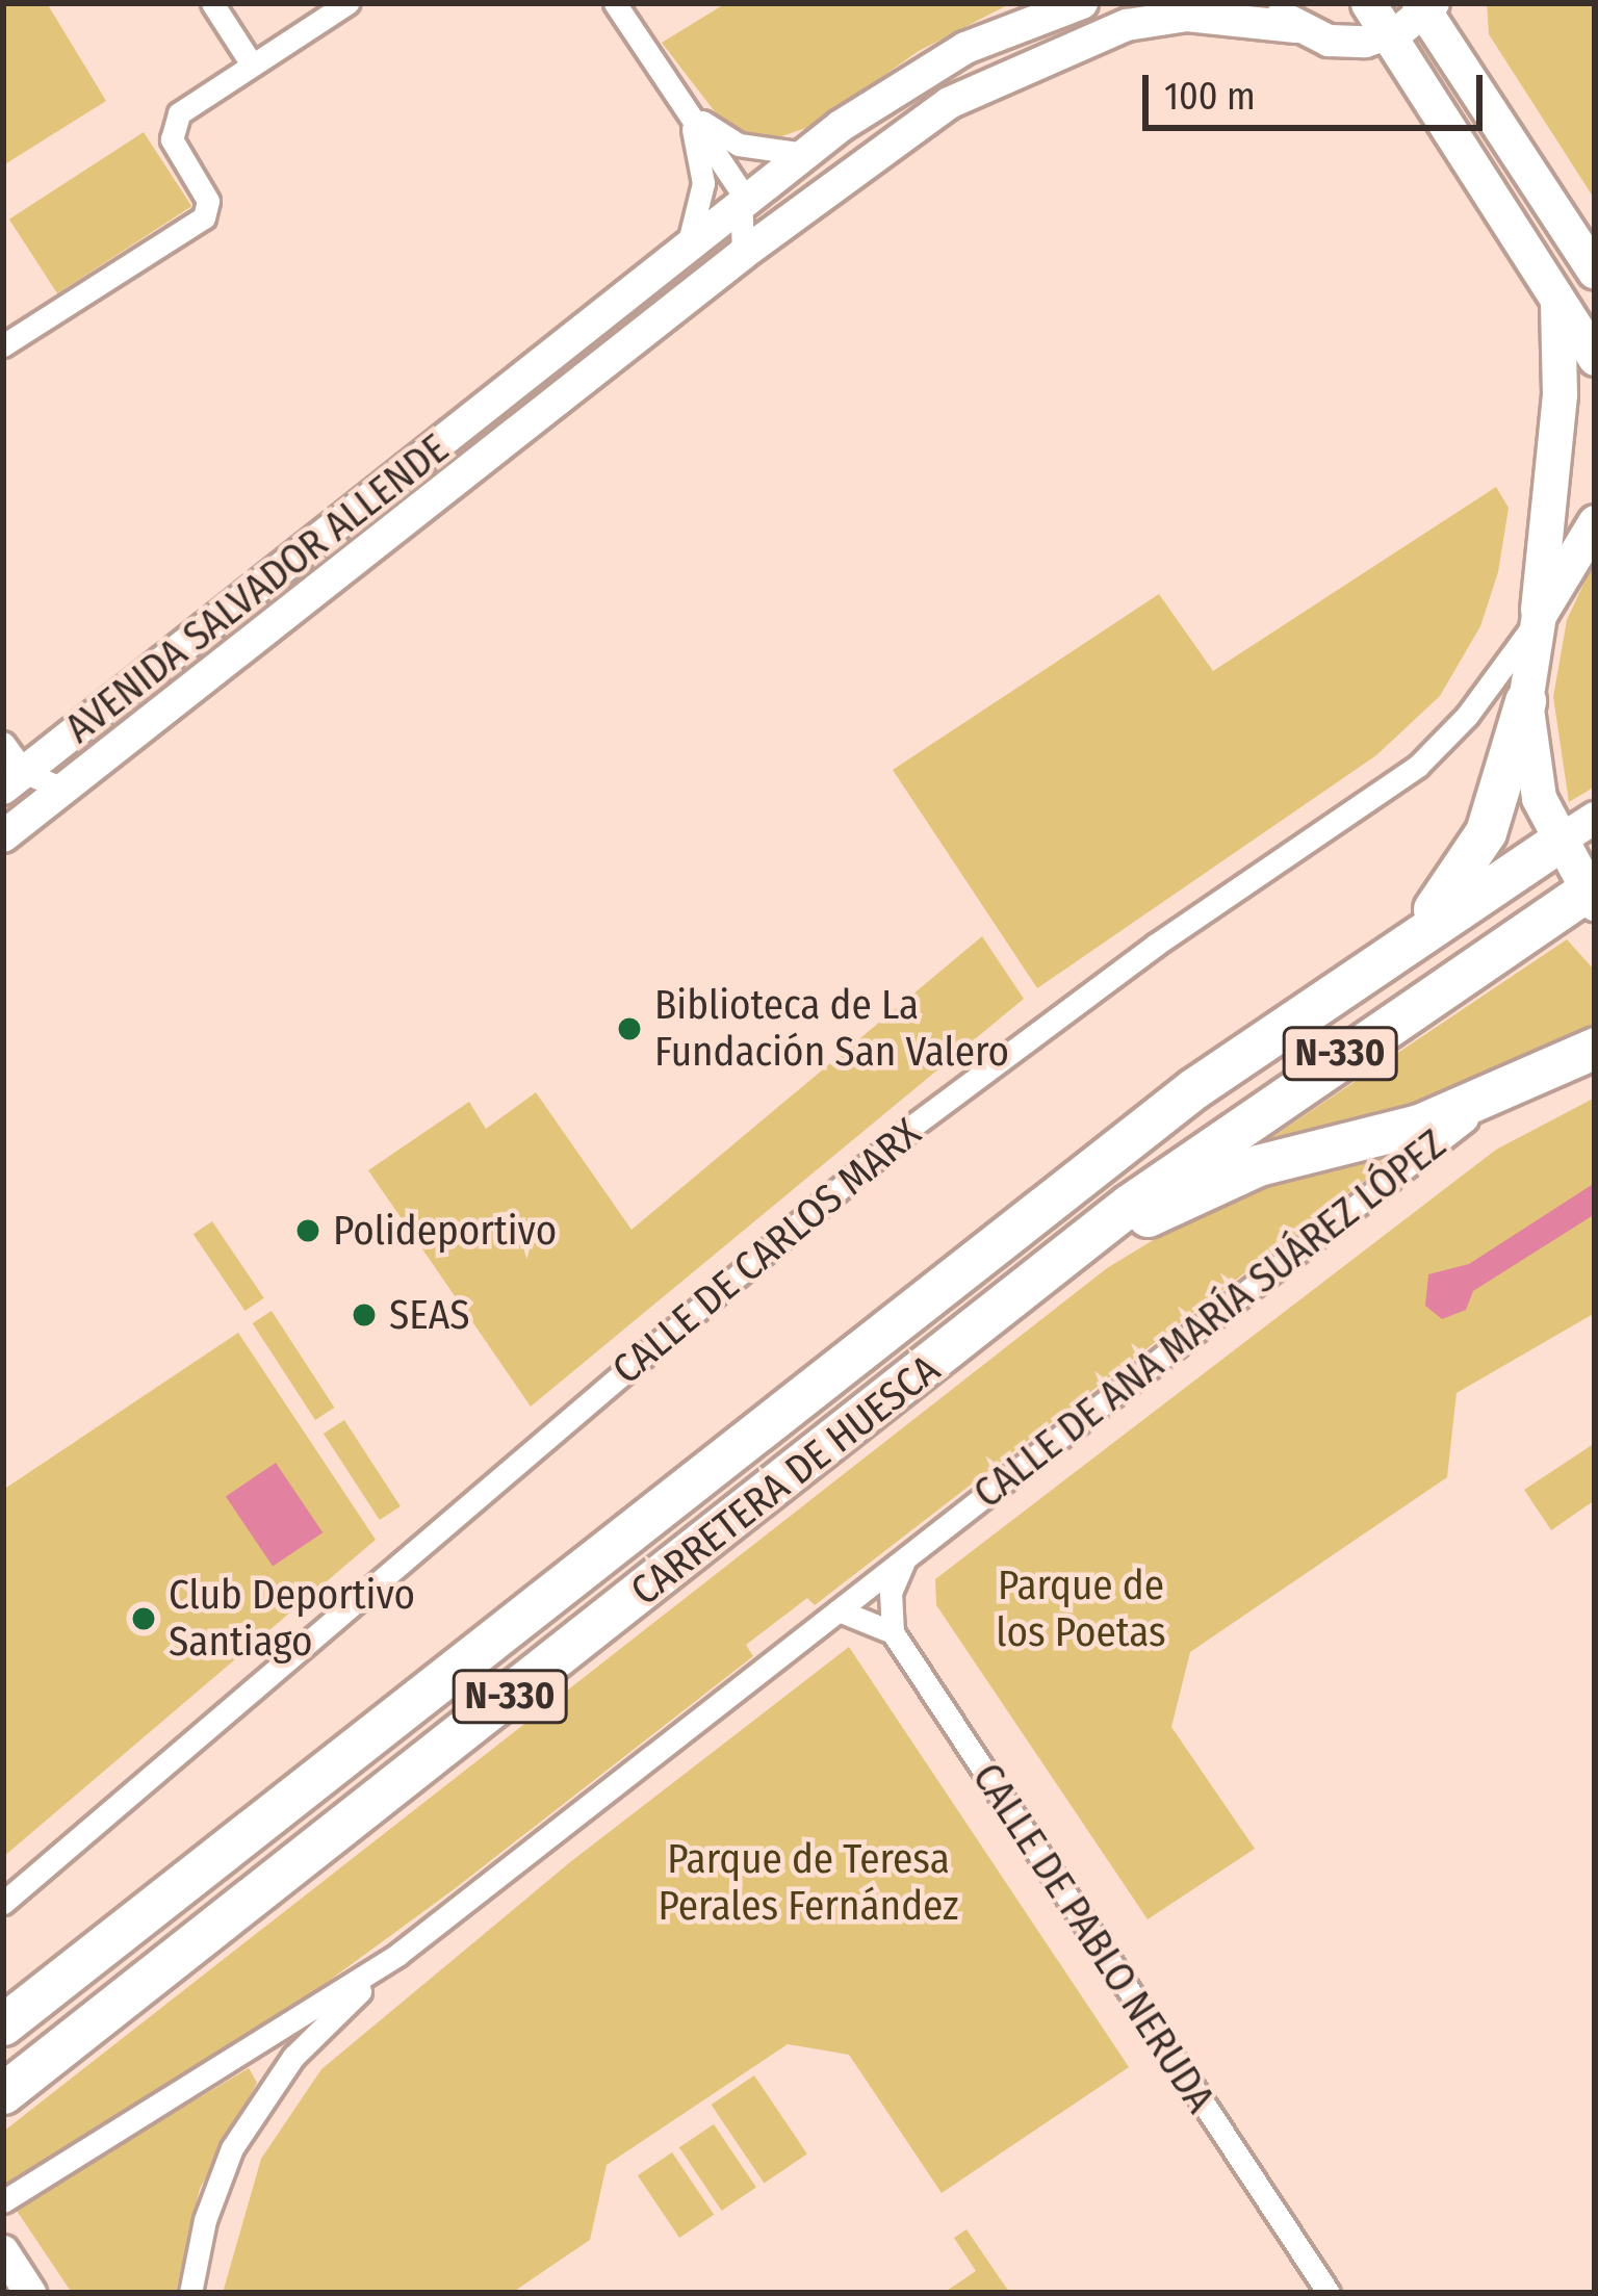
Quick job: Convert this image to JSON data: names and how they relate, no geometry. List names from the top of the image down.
{
  "streets": {
    "highway": ["N-330", "CARRETERA DE HUESCA"],
    "main road": ["AVENIDA SALVADOR ALLENDE"],
    "street": ["CALLE DE CARLOS MARX", "CALLE DE ANA MARÍA SUÁREZ LÓPEZ", "CALLE DE PABLO NERUDA"]
  },
  "parks": ["Parque de los Poetas", "Parque de Teresa Perales Fernández"],
  "places": [
    "Biblioteca de La Fundación San Valero",
    "Polideportivo",
    "SEAS",
    "Club Deportivo Santiago"
  ],
  "scale_bar": "100 m"
}
